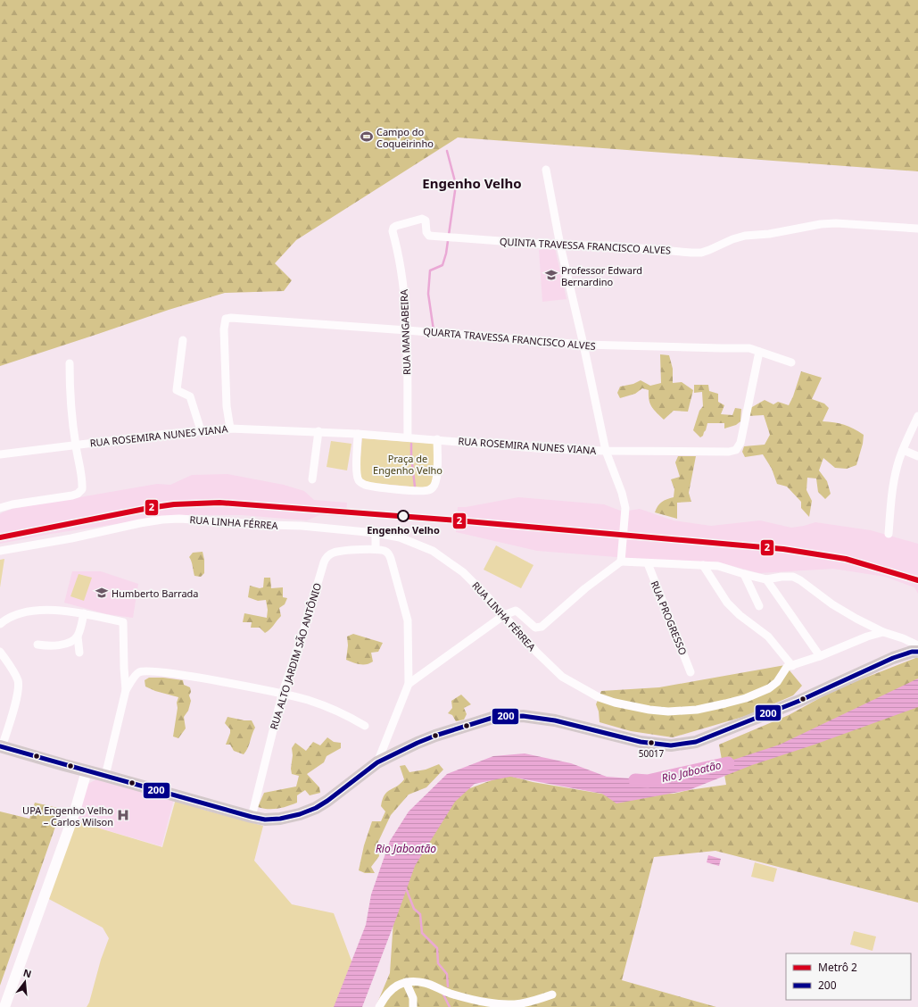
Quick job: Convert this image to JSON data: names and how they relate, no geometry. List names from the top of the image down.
{
  "streets": {
    "street": [
      "QUINTA TRAVESSA FRANCISCO ALVES",
      "RUA MANGABEIRA",
      "QUARTA TRAVESSA FRANCISCO ALVES",
      "RUA ROSEMIRA NUNES VIANA",
      "RUA LINHA FÉRREA",
      "RUA PROGRESSO",
      "RUA ALTO JARDIM SÃO ANTÔNIO"
    ]
  },
  "crossings": [
    ["QUINTA TRAVESSA FRANCISCO ALVES", "RUA MANGABEIRA"],
    ["RUA MANGABEIRA", "QUARTA TRAVESSA FRANCISCO ALVES"],
    ["RUA MANGABEIRA", "RUA ROSEMIRA NUNES VIANA"],
    ["QUARTA TRAVESSA FRANCISCO ALVES", "RUA ROSEMIRA NUNES VIANA"]
  ],
  "districts": ["Engenho Velho"],
  "water": ["Rio Jaboatão"],
  "parks": ["Praça de Engenho Velho"],
  "places": {
    "sports": ["Campo do Coqueirinho"],
    "school or university": ["Professor Edward Bernardino", "Humberto Barrada"],
    "other": ["Engenho Velho", "50017"],
    "hospital": ["UPA Engenho Velho – Carlos Wilson"]
  },
  "lines": ["metro line 2", "transit line 200"],
  "legend": ["Metrô 2", "200"],
  "north": "top"
}
